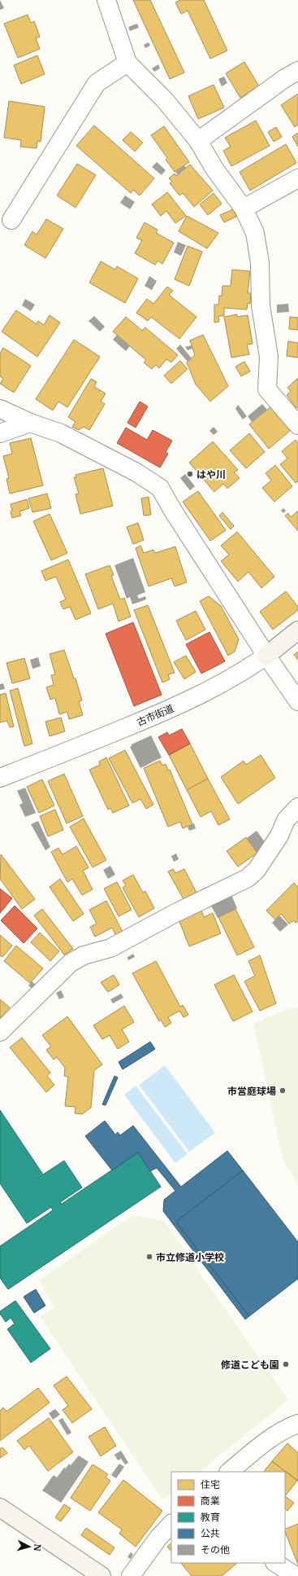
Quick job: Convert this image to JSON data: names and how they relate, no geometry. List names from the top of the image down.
{
  "streets": {
    "street": ["古市街道"]
  },
  "places": [
    "はや川",
    "市営庭球場",
    "市立修道小学校",
    "修道こども園"
  ],
  "legend": [
    "住宅",
    "商業",
    "教育",
    "公共",
    "その他"
  ],
  "north": "right"
}
